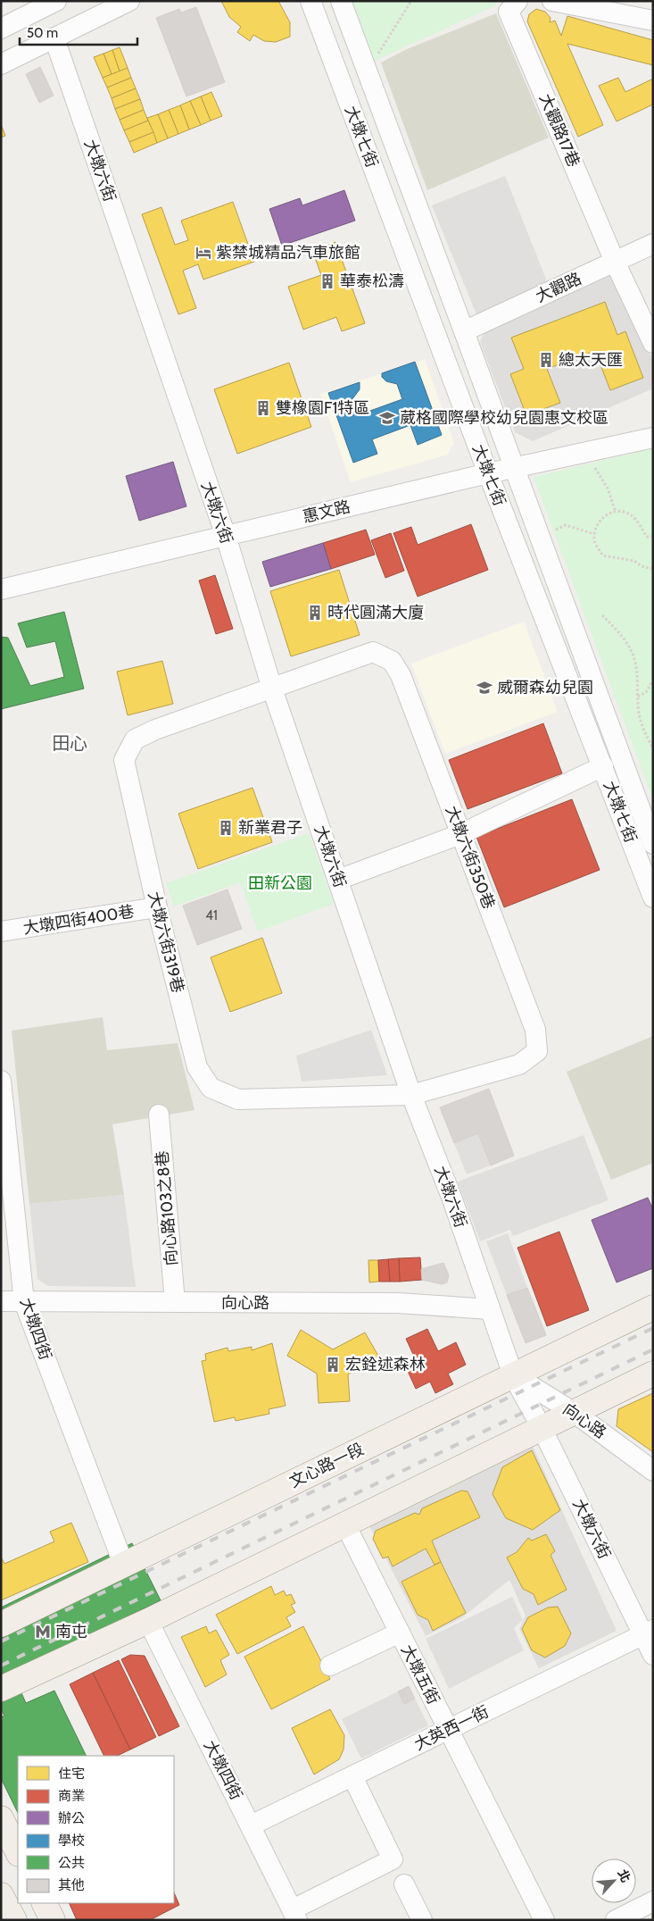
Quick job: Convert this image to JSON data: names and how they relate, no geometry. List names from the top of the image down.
{
  "streets": {
    "main road": ["文心路一段"],
    "street": [
      "大觀路17巷",
      "大墩七街",
      "大墩六街",
      "大觀路",
      "惠文路",
      "大墩六街350巷",
      "大墩四街400巷",
      "大墩六街319巷",
      "向心路103之8巷",
      "向心路",
      "大墩四街",
      "大墩五街",
      "大英西一街"
    ]
  },
  "crossings": [
    ["大觀路17巷", "大觀路"],
    ["大墩七街", "大觀路"],
    ["大墩七街", "惠文路"],
    ["大墩六街", "惠文路"],
    ["大墩六街", "大墩六街350巷"],
    ["大墩六街", "大墩六街319巷"],
    ["大墩六街", "向心路"],
    ["大墩六街", "文心路一段"],
    ["大墩六街", "大英西一街"],
    ["大墩六街350巷", "大墩六街319巷"],
    ["大墩四街400巷", "大墩六街319巷"],
    ["向心路103之8巷", "向心路"],
    ["向心路", "大墩四街"],
    ["向心路", "文心路一段"],
    ["大墩四街", "文心路一段"],
    ["大墩四街", "大英西一街"],
    ["大墩五街", "大英西一街"]
  ],
  "districts": ["田心"],
  "parks": ["田新公園"],
  "places": {
    "hotel": ["紫禁城精品汽車旅館"],
    "building": [
      "華泰松濤",
      "總太天匯",
      "雙橡園F1特區",
      "時代圓滿大廈",
      "新業君子",
      "宏銓述森林"
    ],
    "school or university": ["葳格國際學校幼兒園惠文校區", "威爾森幼兒園"],
    "metro station": ["南屯"]
  },
  "house_numbers": ["41"],
  "legend": [
    "住宅",
    "商業",
    "辦公",
    "學校",
    "公共",
    "其他"
  ],
  "scale_bar": "50 m",
  "north": "top right"
}
